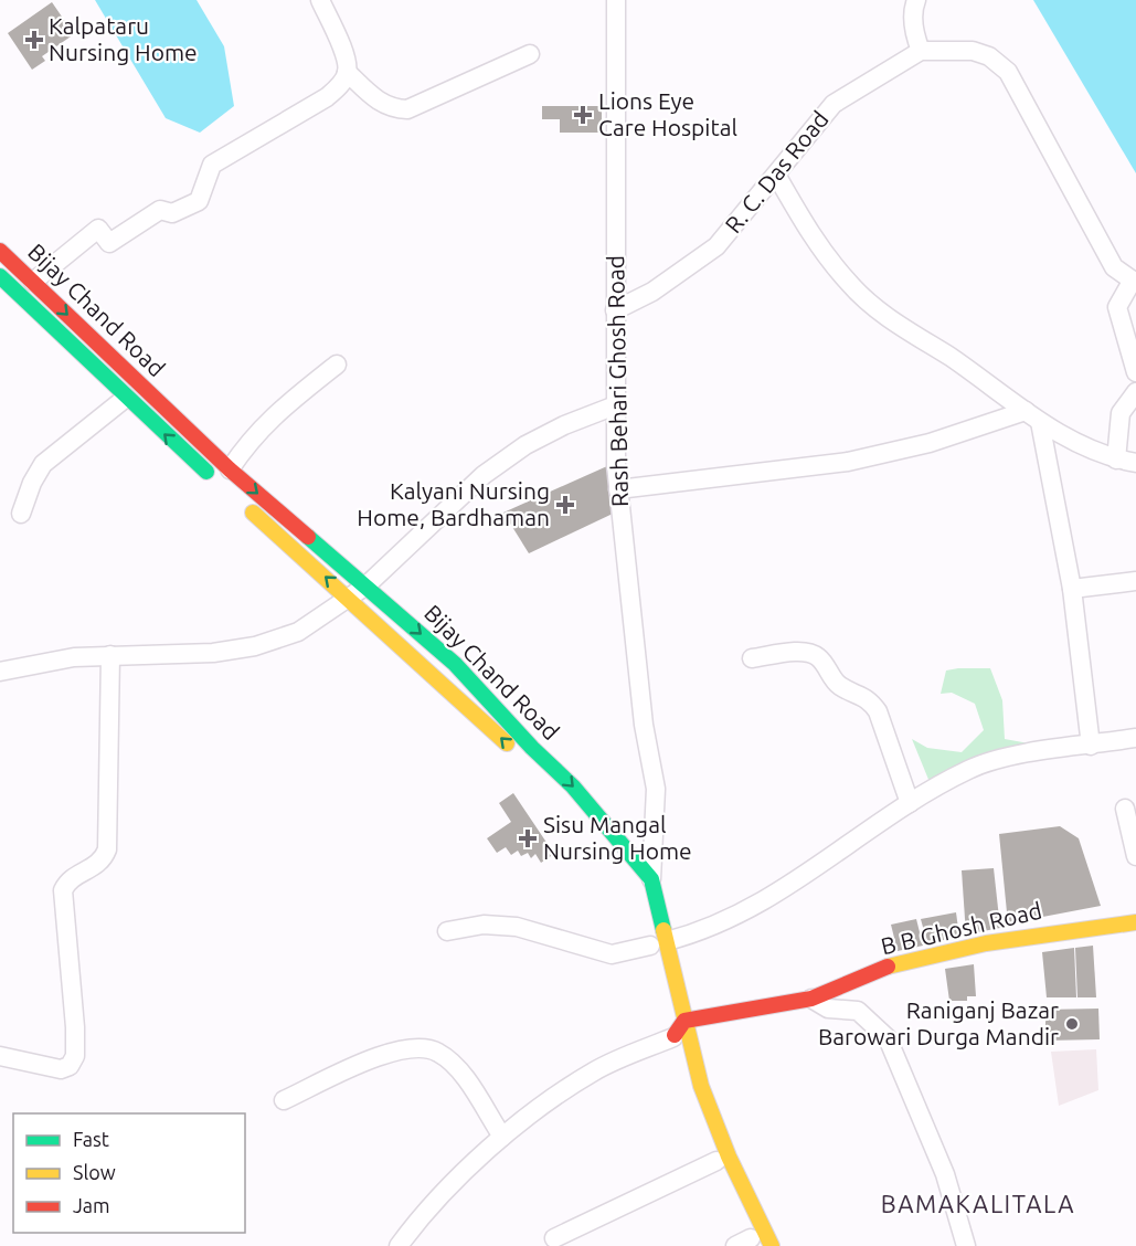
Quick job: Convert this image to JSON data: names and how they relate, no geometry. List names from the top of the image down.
{
  "streets": {
    "main road": ["Bijay Chand Road", "B B Ghosh Road"],
    "street": ["R. C. Das Road", "Rash Behari Ghosh Road"]
  },
  "crossings": [
    ["R. C. Das Road", "Rash Behari Ghosh Road"],
    ["Bijay Chand Road", "Rash Behari Ghosh Road"],
    ["Bijay Chand Road", "B B Ghosh Road"]
  ],
  "districts": ["BAMAKALITALA"],
  "places": {
    "health": [
      "Kalpataru Nursing Home",
      "Lions Eye Care Hospital",
      "Kalyani Nursing Home, Bardhaman",
      "Sisu Mangal Nursing Home"
    ],
    "other": ["Raniganj Bazar Barowari Durga Mandir"]
  },
  "legend": ["Fast", "Slow", "Jam"]
}
